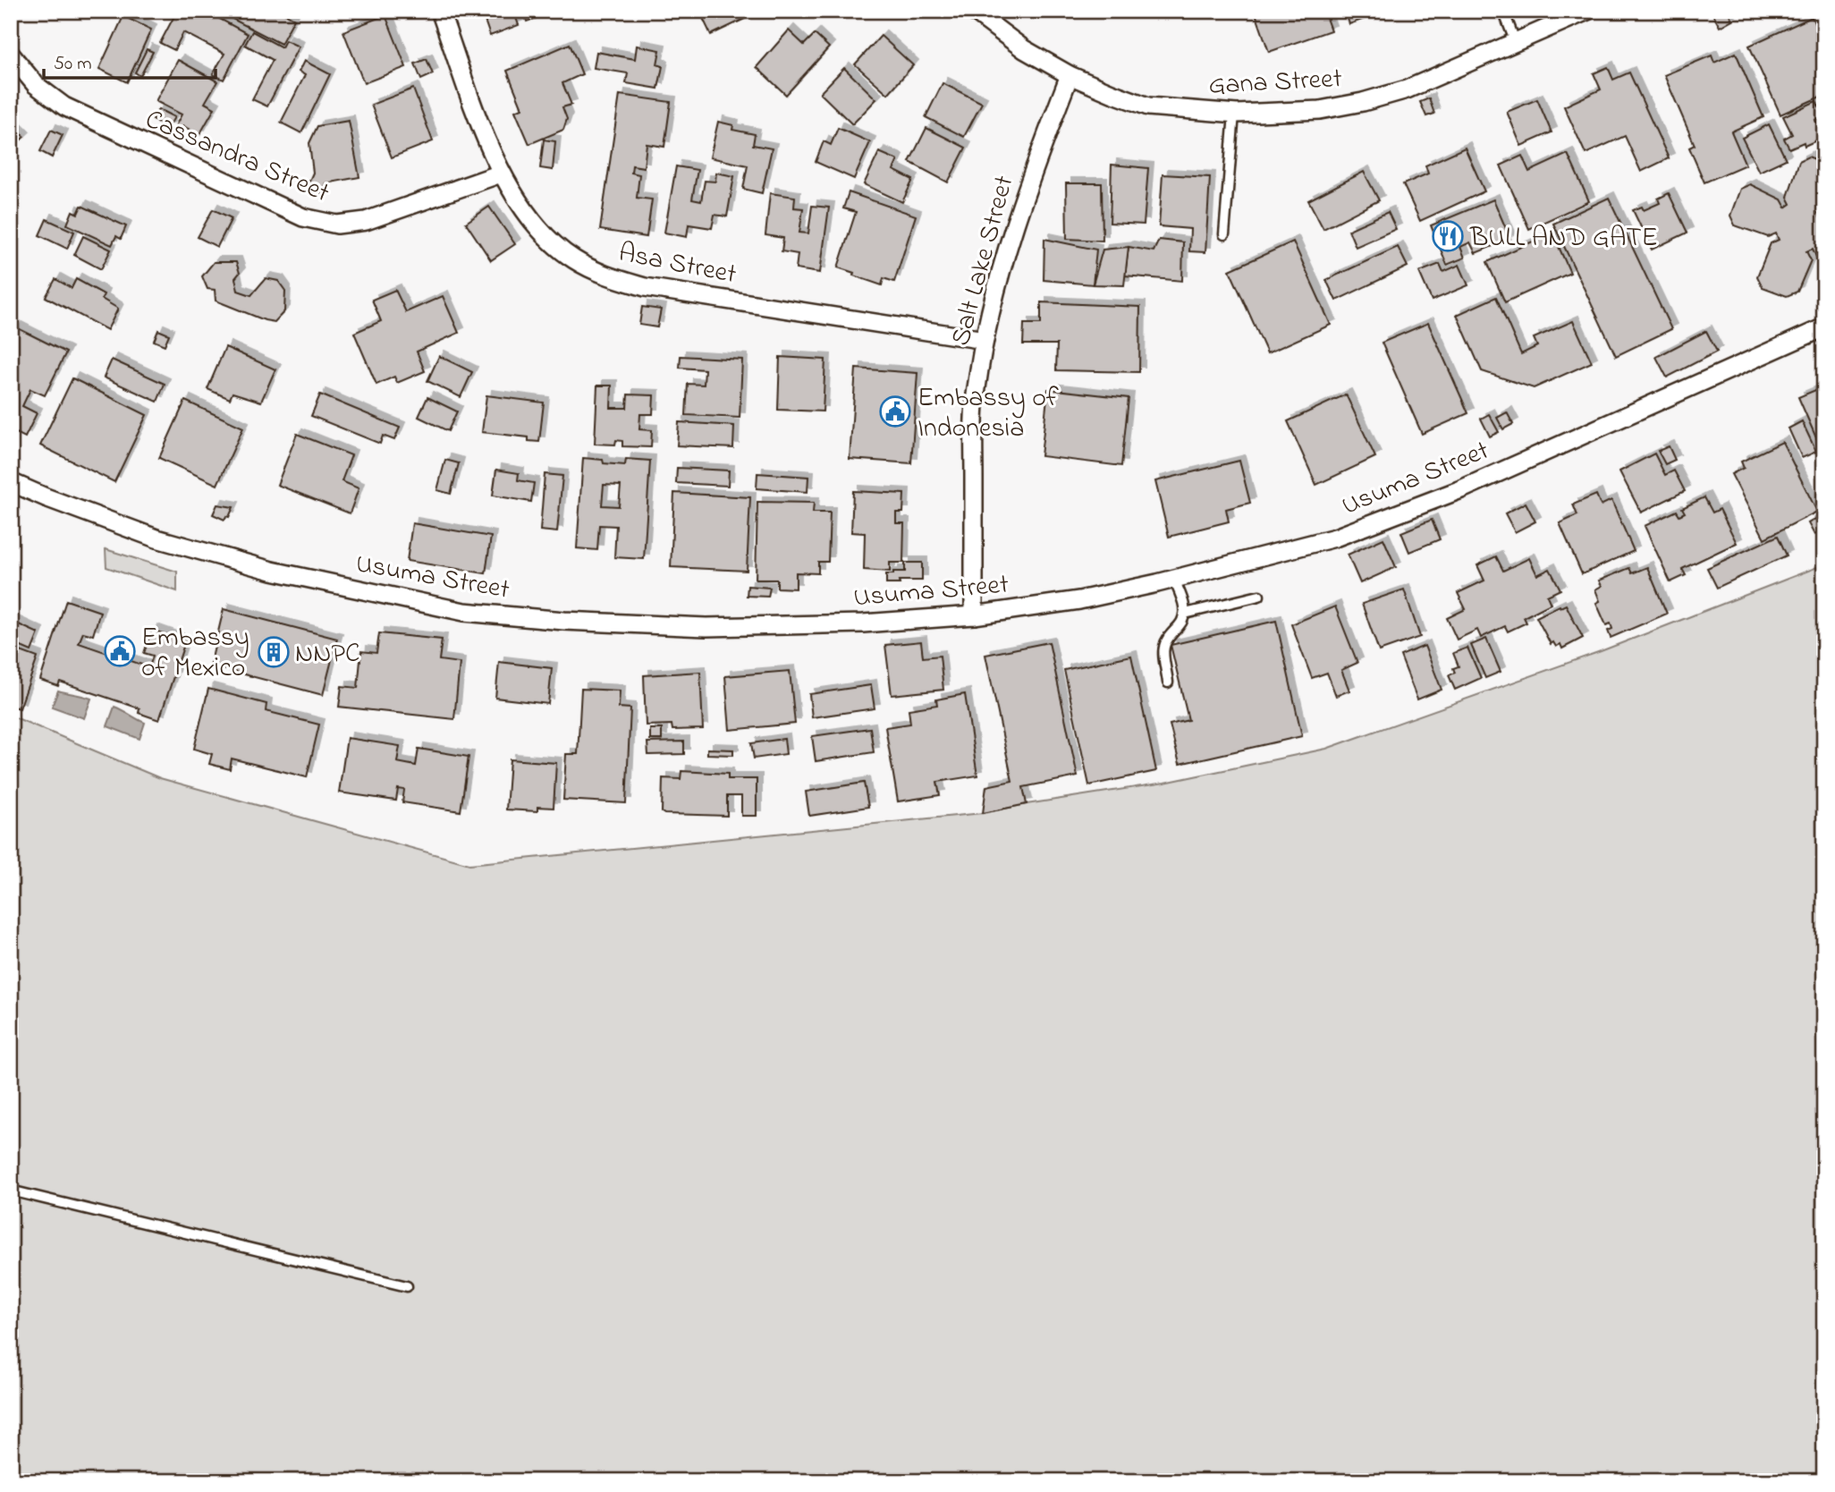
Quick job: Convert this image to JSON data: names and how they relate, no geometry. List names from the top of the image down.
{
  "streets": {
    "street": [
      "Gana Street",
      "Cassandra Street",
      "Salt Lake Street",
      "Asa Street",
      "Usuma Street"
    ]
  },
  "crossings": [
    ["Gana Street", "Salt Lake Street"],
    ["Cassandra Street", "Asa Street"],
    ["Salt Lake Street", "Asa Street"],
    ["Salt Lake Street", "Usuma Street"]
  ],
  "places": {
    "restaurant": ["BULL AND GATE"],
    "public building": ["Embassy of Indonesia", "Embassy of Mexico"],
    "building": ["NNPC"]
  },
  "scale_bar": "50 m"
}
